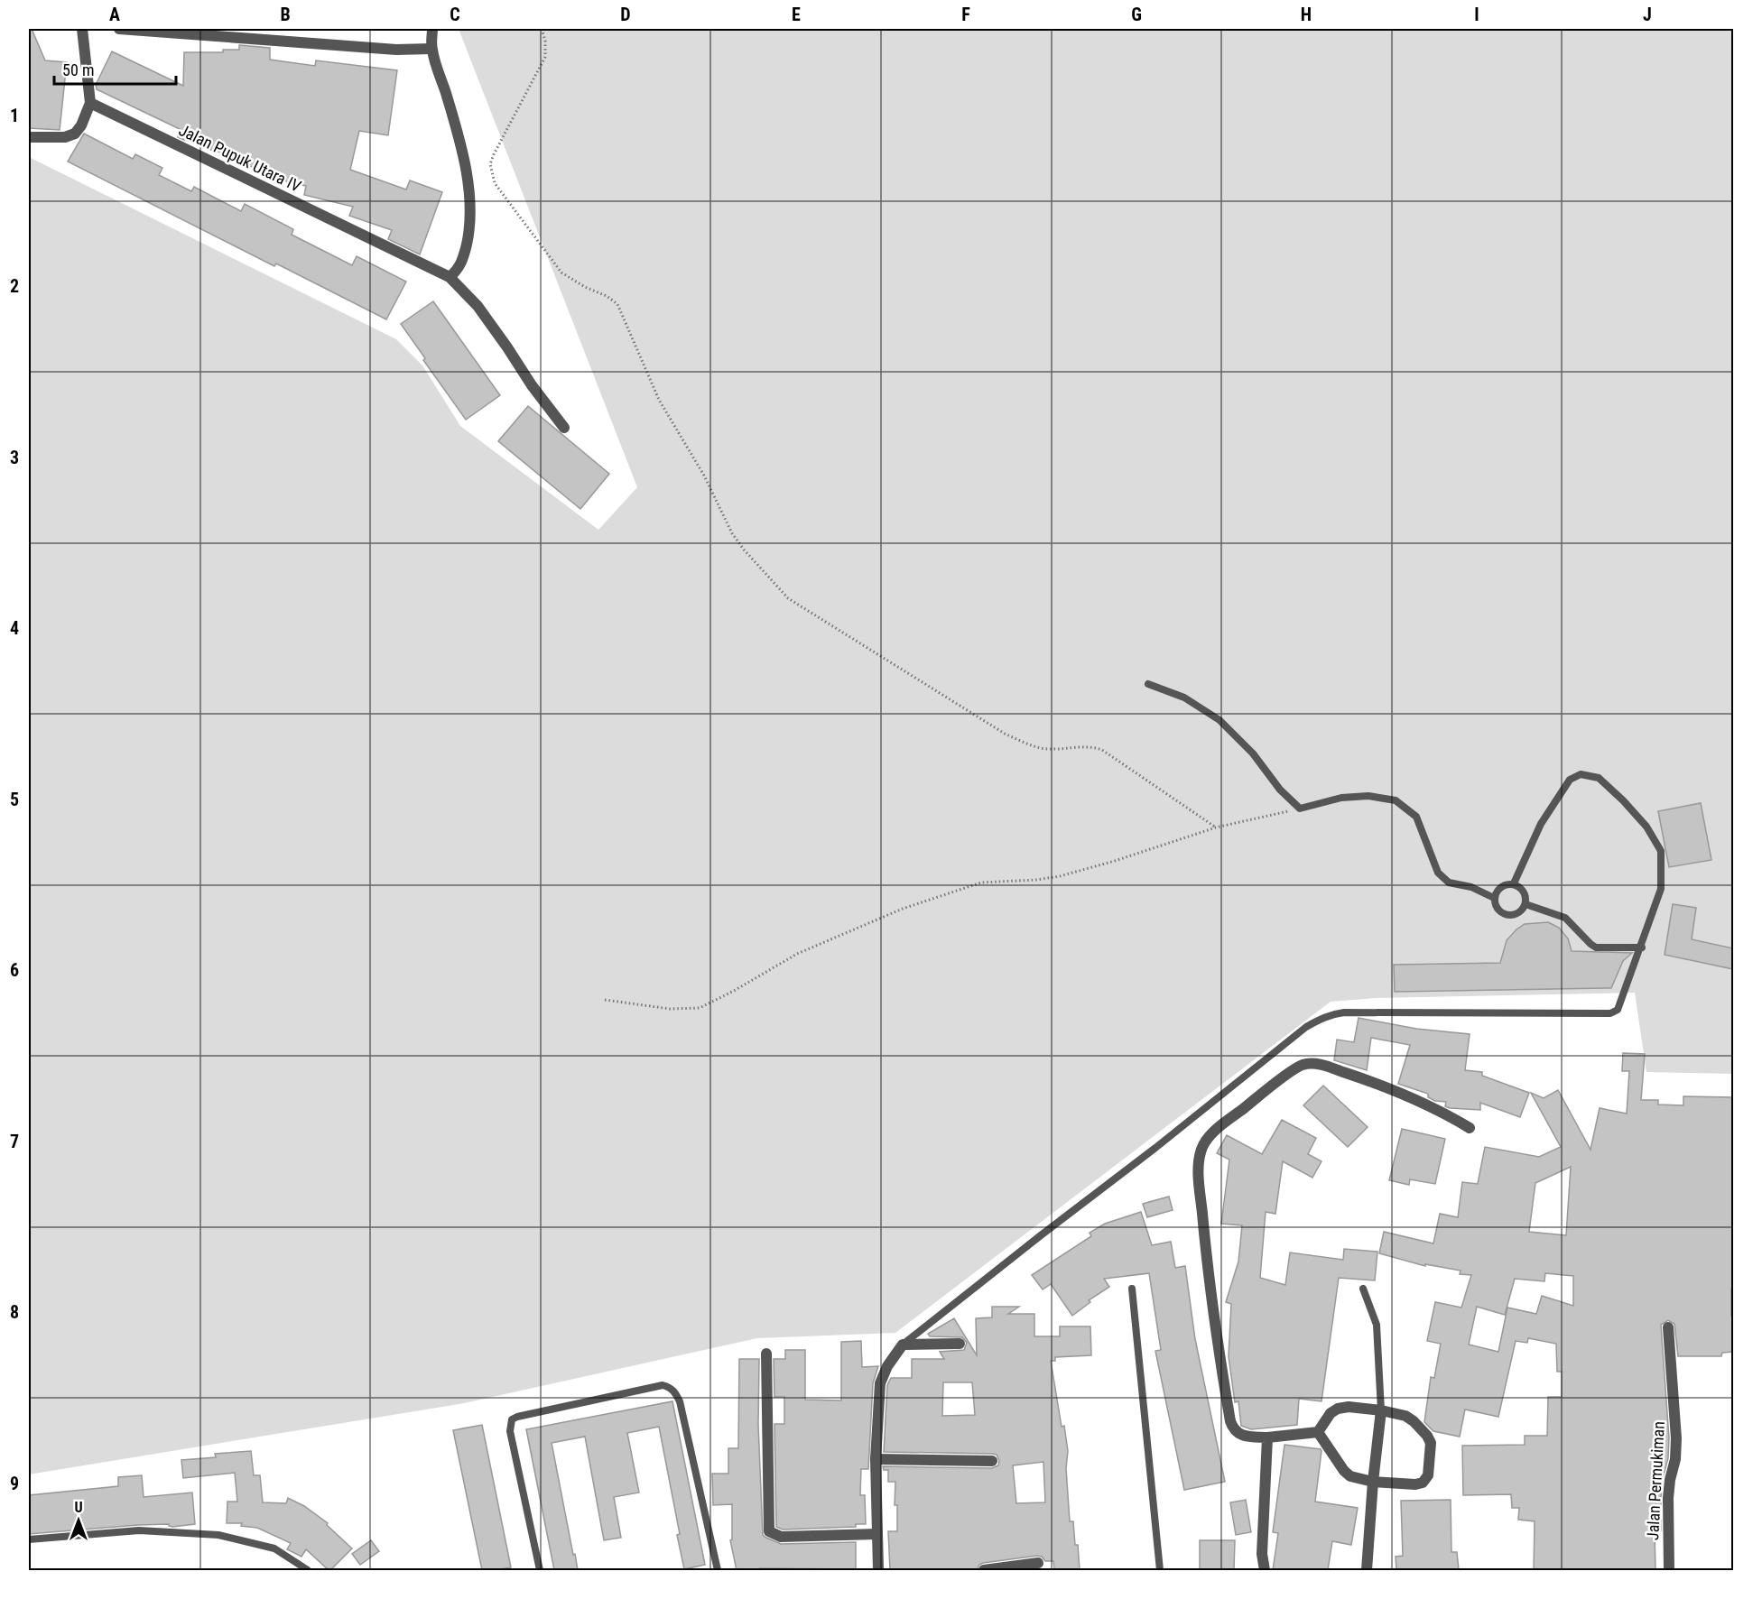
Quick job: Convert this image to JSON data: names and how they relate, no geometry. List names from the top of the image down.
{
  "streets": {
    "street": ["Jalan Pupuk Utara IV", "Jalan Permukiman"]
  },
  "scale_bar": "50 m",
  "north": "top",
  "grid": {
    "columns": [
      "A",
      "B",
      "C",
      "D",
      "E",
      "F",
      "G",
      "H",
      "I",
      "J"
    ],
    "rows": [
      "1",
      "2",
      "3",
      "4",
      "5",
      "6",
      "7",
      "8",
      "9"
    ]
  }
}
